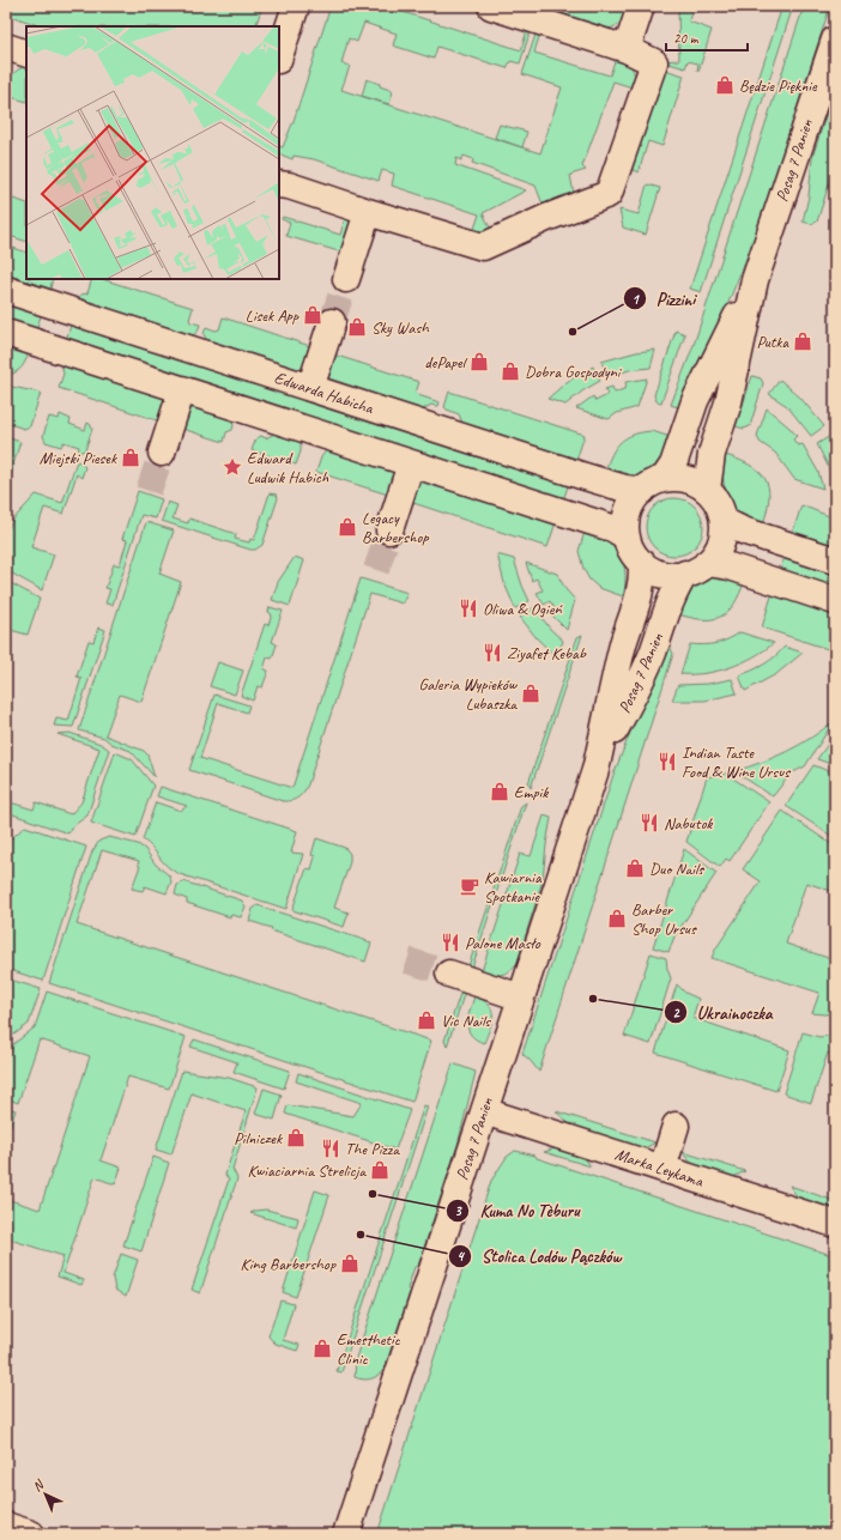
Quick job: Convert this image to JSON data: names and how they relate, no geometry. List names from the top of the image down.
{
  "streets": {
    "street": ["Posag 7 Panien", "Edwarda Habicha", "Marka Leykama"]
  },
  "crossings": [
    ["Posag 7 Panien", "Edwarda Habicha"],
    ["Posag 7 Panien", "Marka Leykama"]
  ],
  "places": {
    "shop": [
      "Będzie Pięknie",
      "Lisek App",
      "Sky Wash",
      "Putka",
      "dePapel",
      "Dobra Gospodyni",
      "Miejski Piesek",
      "Legacy Barbershop",
      "Galeria Wypieków Lubaszka",
      "Empik",
      "Duo Nails",
      "Barber Shop Ursus",
      "Vic Nails",
      "Pilniczek",
      "Kwiaciarnia Strelicja",
      "King Barbershop",
      "Emesthetic Clinic"
    ],
    "other": [
      "Pizzini",
      "Ukrainoczka",
      "Kuma No Tèburu",
      "Stolica Lodów Pączków"
    ],
    "place": ["Edward Ludwik Habich"],
    "restaurant": [
      "Oliwa & Ogień",
      "Ziyafet Kebab",
      "Indian Taste Food & Wine Ursus",
      "Nabutok",
      "Palone Masło",
      "The Pizza"
    ],
    "cafe": ["Kawiarnia Spotkanie"]
  },
  "scale_bar": "20 m",
  "north": "top left"
}
